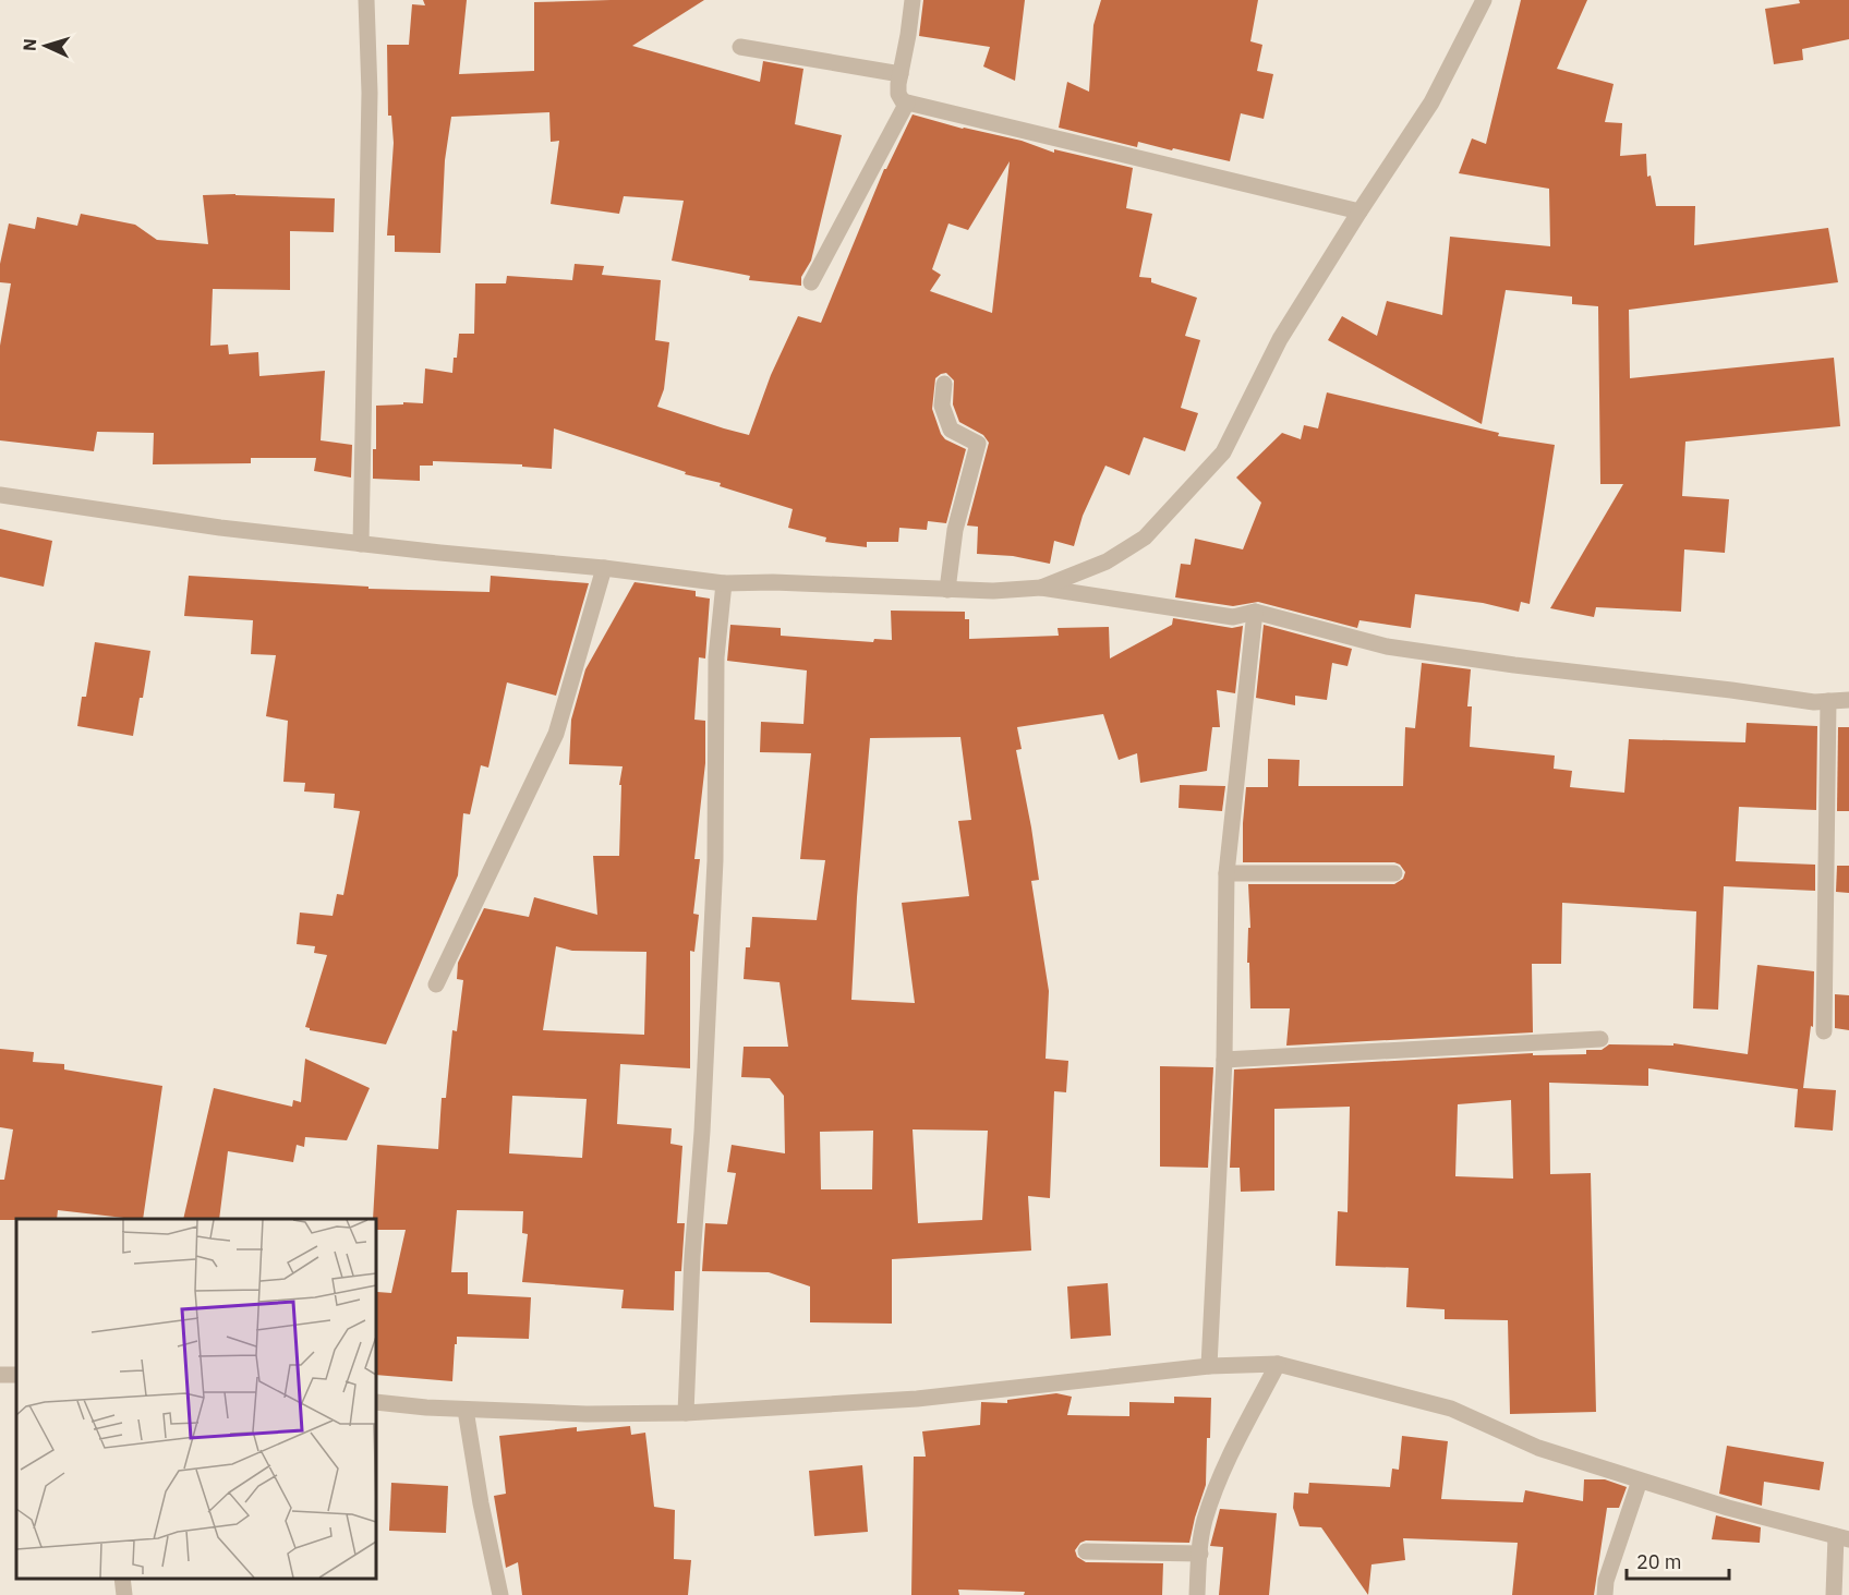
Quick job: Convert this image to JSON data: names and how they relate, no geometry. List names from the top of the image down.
{
  "scale_bar": "20 m",
  "north": "left"
}
